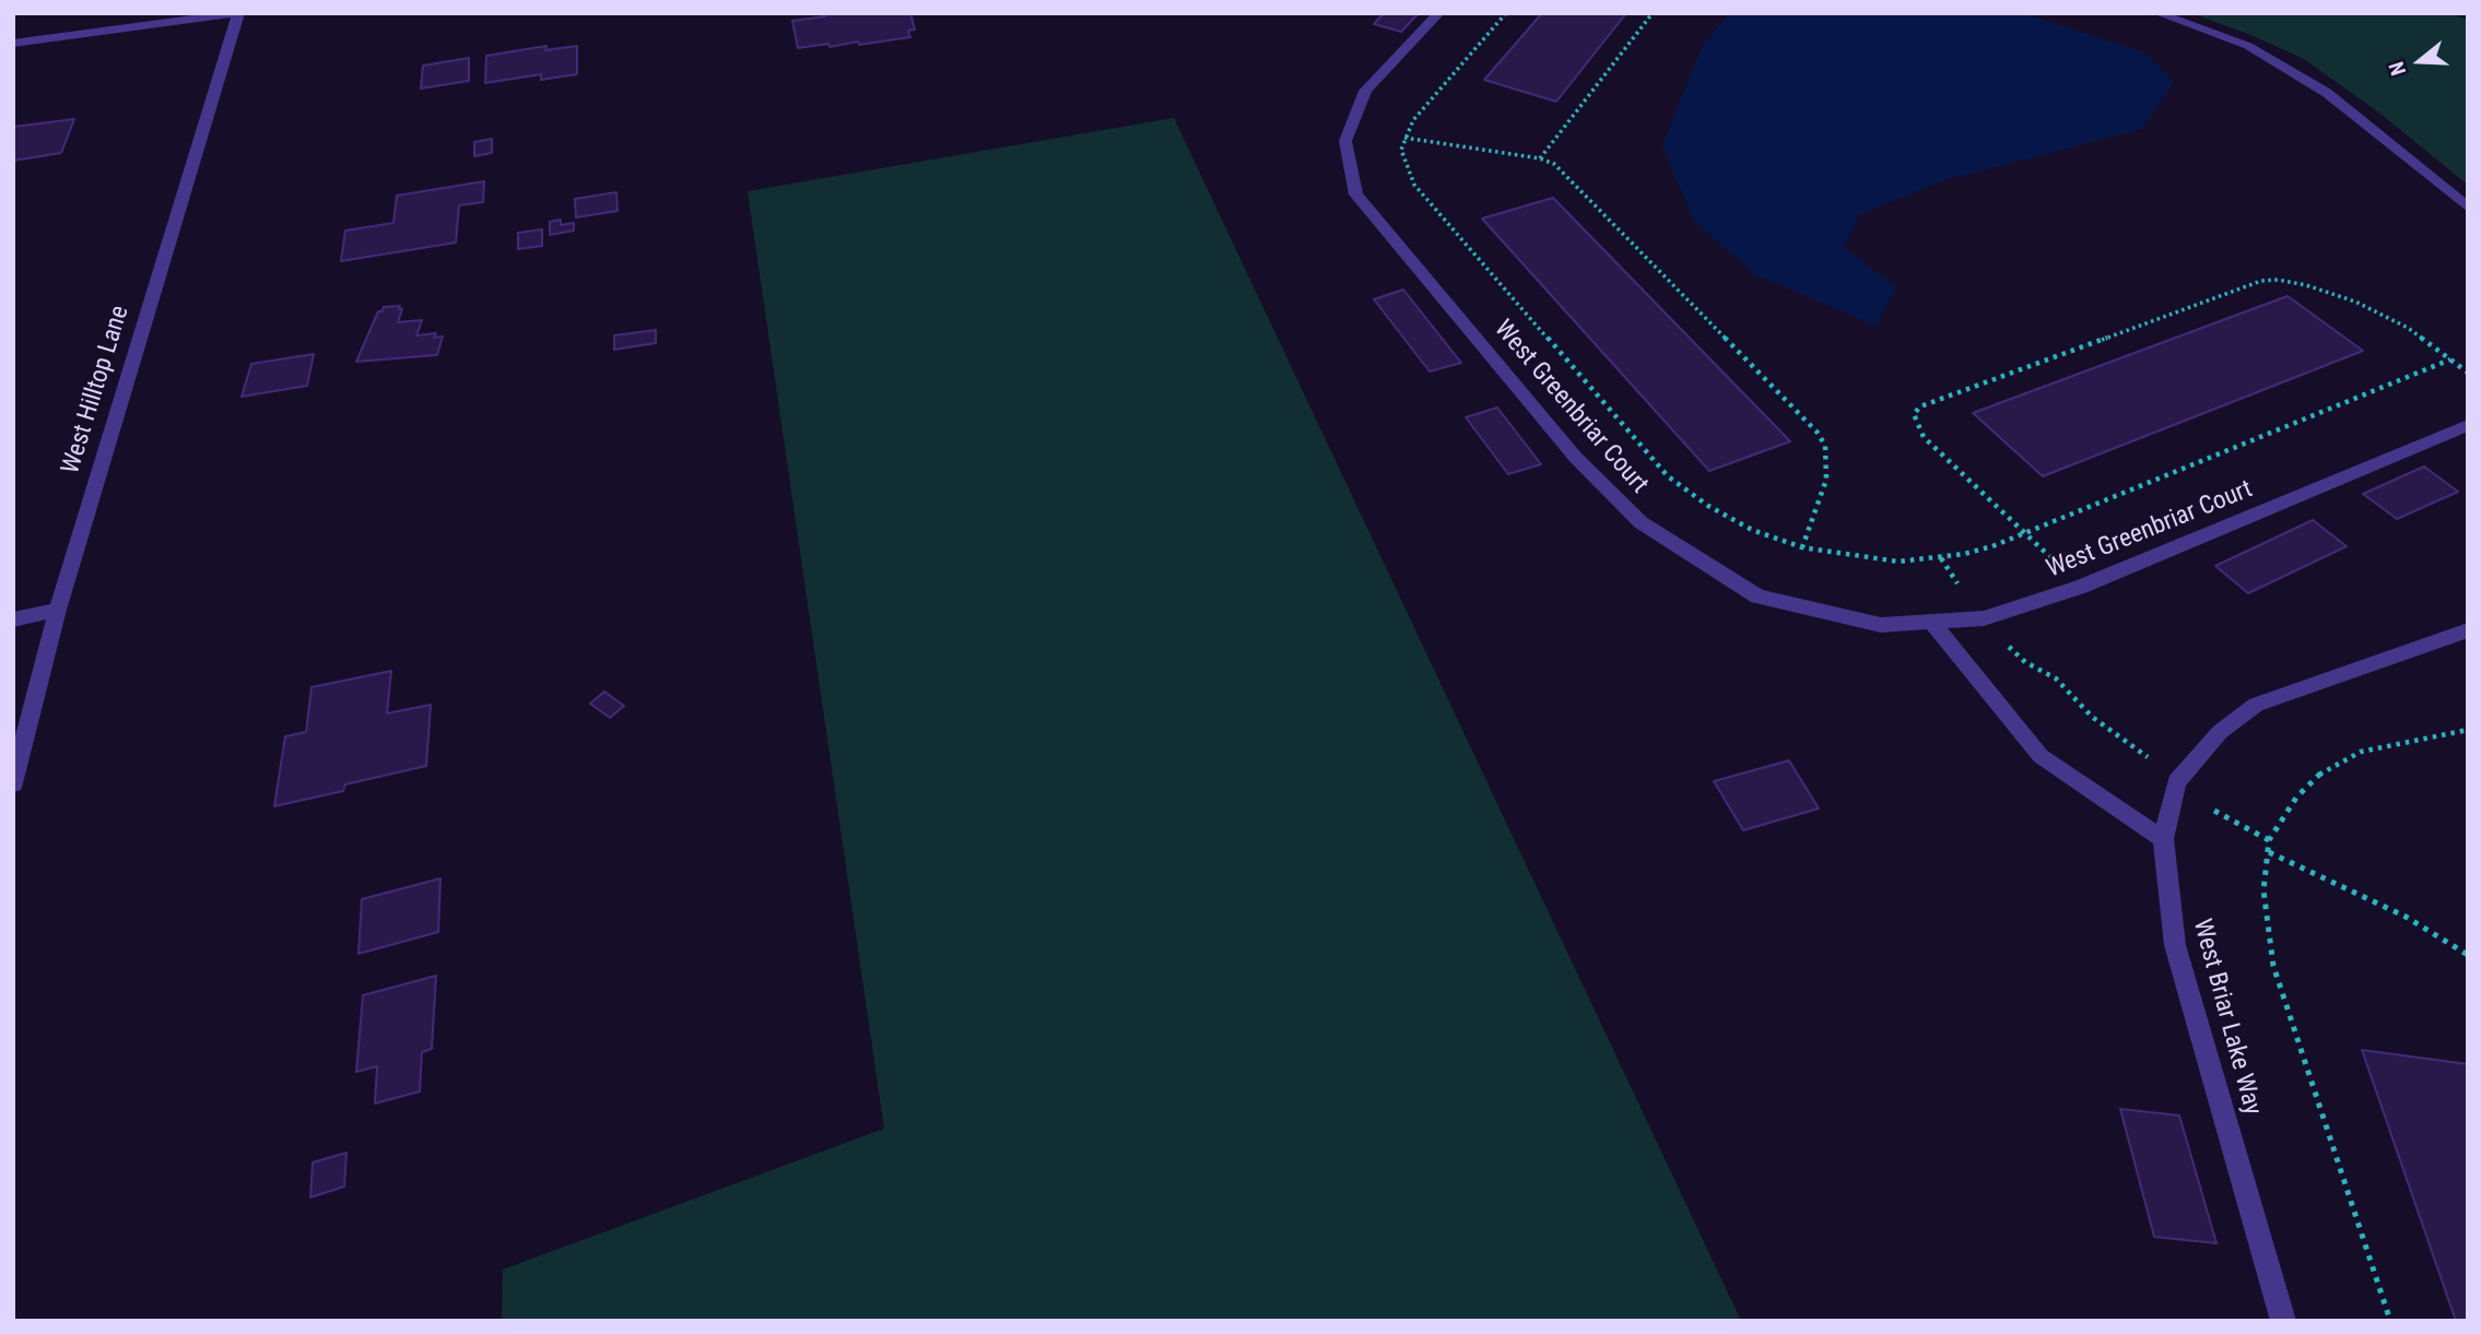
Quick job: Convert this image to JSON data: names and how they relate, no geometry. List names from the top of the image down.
{
  "streets": {
    "street": ["West Hilltop Lane", "West Greenbriar Court", "West Briar Lake Way"]
  },
  "north": "left"
}
